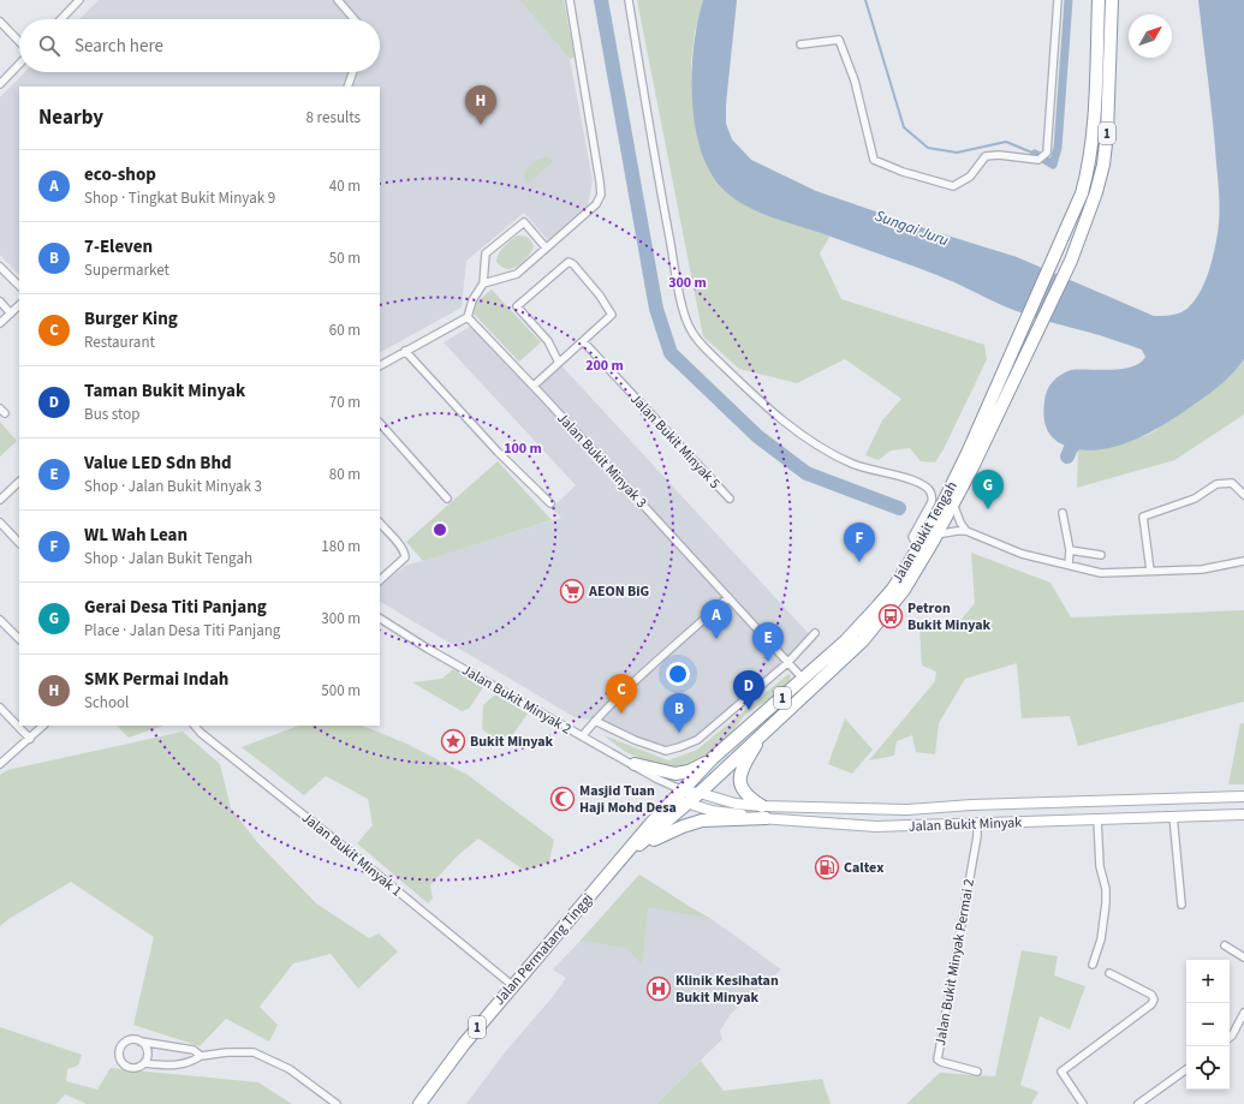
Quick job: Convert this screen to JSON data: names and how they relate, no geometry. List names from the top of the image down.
{
  "streets": {
    "highway": ["1", "Jalan Bukit Tengah", "Jalan Permatang Tinggi"],
    "main road": ["Jalan Bukit Minyak"],
    "street": [
      "Jalan Bukit Minyak 5",
      "Jalan Bukit Minyak 3",
      "Jalan Bukit Minyak 2",
      "Jalan Bukit Minyak 1",
      "Jalan Bukit Minyak Permai 2"
    ]
  },
  "crossings": [
    ["Jalan Bukit Minyak 3", "Jalan Bukit Tengah"],
    ["Jalan Bukit Tengah", "Jalan Bukit Minyak 2"],
    ["Jalan Bukit Tengah", "Jalan Bukit Minyak"],
    ["Jalan Bukit Tengah", "Jalan Permatang Tinggi"],
    ["Jalan Bukit Minyak 2", "Jalan Bukit Minyak"],
    ["Jalan Bukit Minyak", "Jalan Bukit Minyak Permai 2"],
    ["Jalan Bukit Minyak 1", "Jalan Permatang Tinggi"]
  ],
  "water": ["Sungai Juru"],
  "places": {
    "supermarket": ["AEON BiG"],
    "bus stop": ["Petron Bukit Minyak"],
    "place": ["Bukit Minyak"],
    "mosque": ["Masjid Tuan Haji Mohd Desa"],
    "fuel station": ["Caltex"],
    "hospital": ["Klinik Kesihatan Bukit Minyak"]
  },
  "north": "top right",
  "page": {
    "search": "Search here",
    "pins": [
      "H",
      "G",
      "F",
      "A",
      "E",
      "D",
      "C",
      "B"
    ],
    "heading": ["Nearby", "8 results"],
    "list": [
      {
        "mark": "A",
        "name": "eco-shop",
        "note": "Shop · Tingkat Bukit Minyak 9",
        "value": "40 m"
      },
      {
        "mark": "B",
        "name": "7-Eleven",
        "note": "Supermarket",
        "value": "50 m"
      },
      {
        "mark": "C",
        "name": "Burger King",
        "note": "Restaurant",
        "value": "60 m"
      },
      {
        "mark": "D",
        "name": "Taman Bukit Minyak",
        "note": "Bus stop",
        "value": "70 m"
      },
      {
        "mark": "E",
        "name": "Value LED Sdn Bhd",
        "note": "Shop · Jalan Bukit Minyak 3",
        "value": "80 m"
      },
      {
        "mark": "F",
        "name": "WL Wah Lean",
        "note": "Shop · Jalan Bukit Tengah",
        "value": "180 m"
      },
      {
        "mark": "G",
        "name": "Gerai Desa Titi Panjang",
        "note": "Place · Jalan Desa Titi Panjang",
        "value": "300 m"
      },
      {
        "mark": "H",
        "name": "SMK Permai Indah",
        "note": "School",
        "value": "500 m"
      }
    ],
    "map_buttons": ["+", "−"]
  },
  "rings": ["300 m", "200 m", "100 m"]
}
